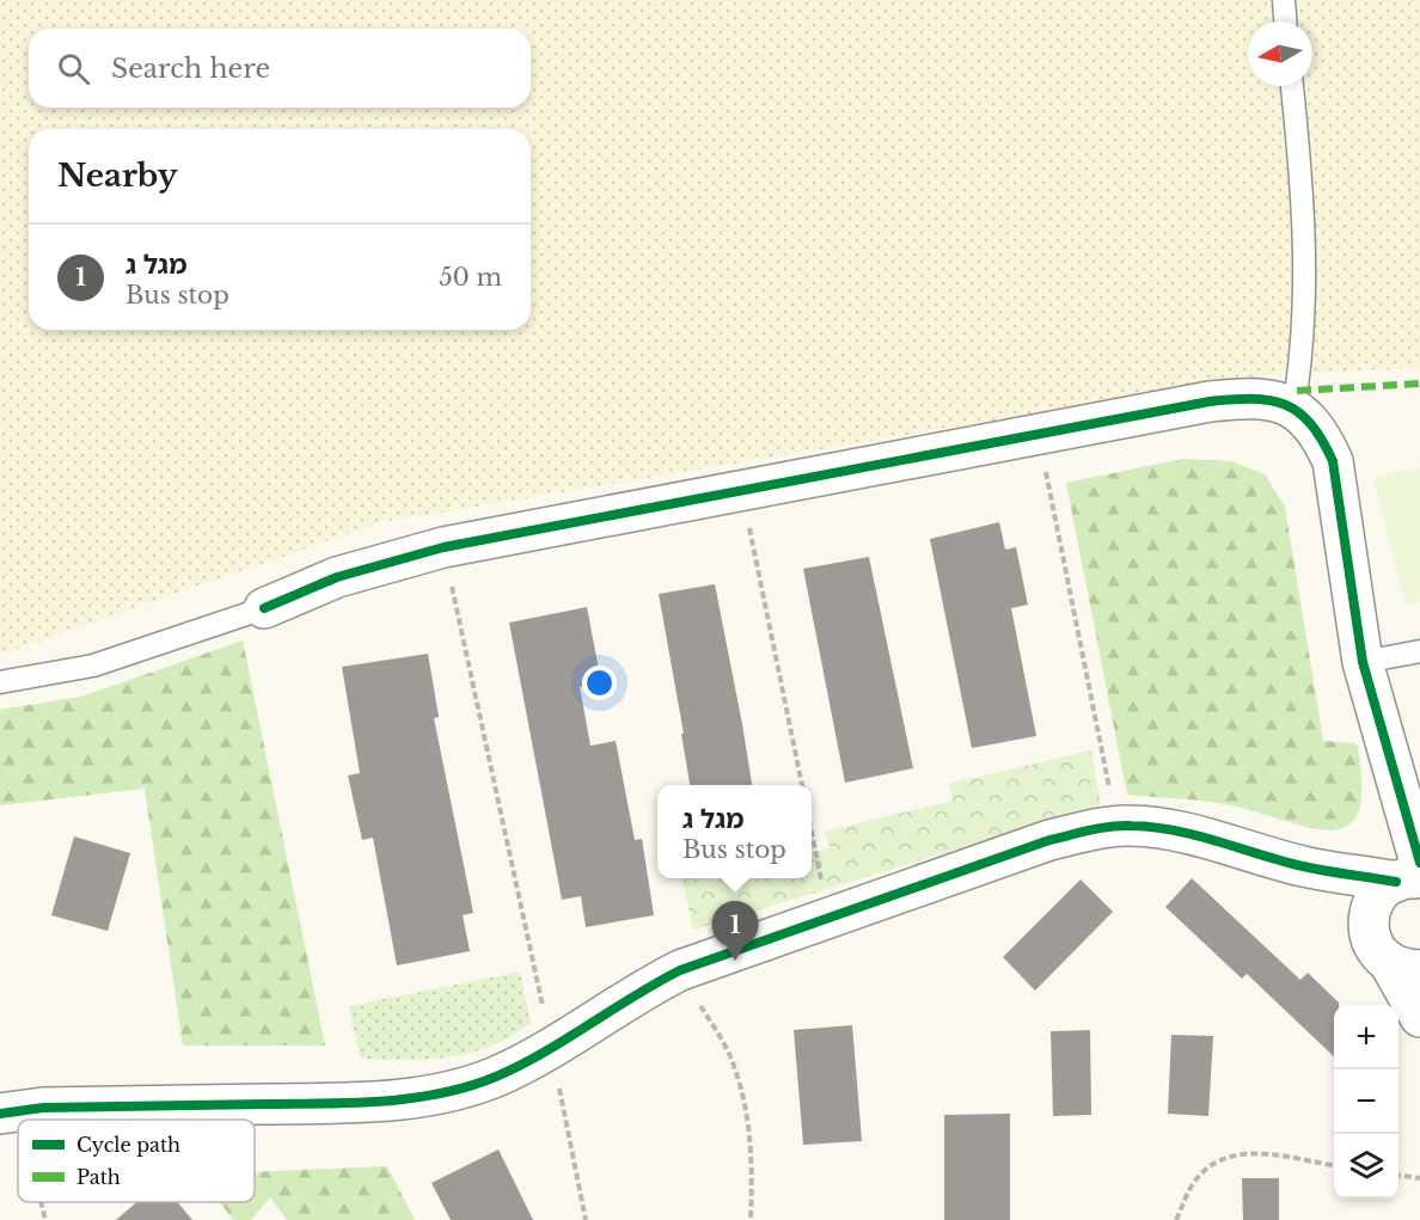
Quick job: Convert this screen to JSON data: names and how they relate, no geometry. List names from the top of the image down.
{
  "legend": ["Cycle path", "Path"],
  "north": "left",
  "page": {
    "search": "Search here",
    "heading": "Nearby",
    "list": [
      {
        "mark": "1",
        "name": "מגל ג",
        "note": "Bus stop",
        "value": "50 m"
      }
    ],
    "popup": ["מגל ג", "Bus stop"],
    "pins": "1",
    "map_buttons": ["+", "−"]
  }
}
